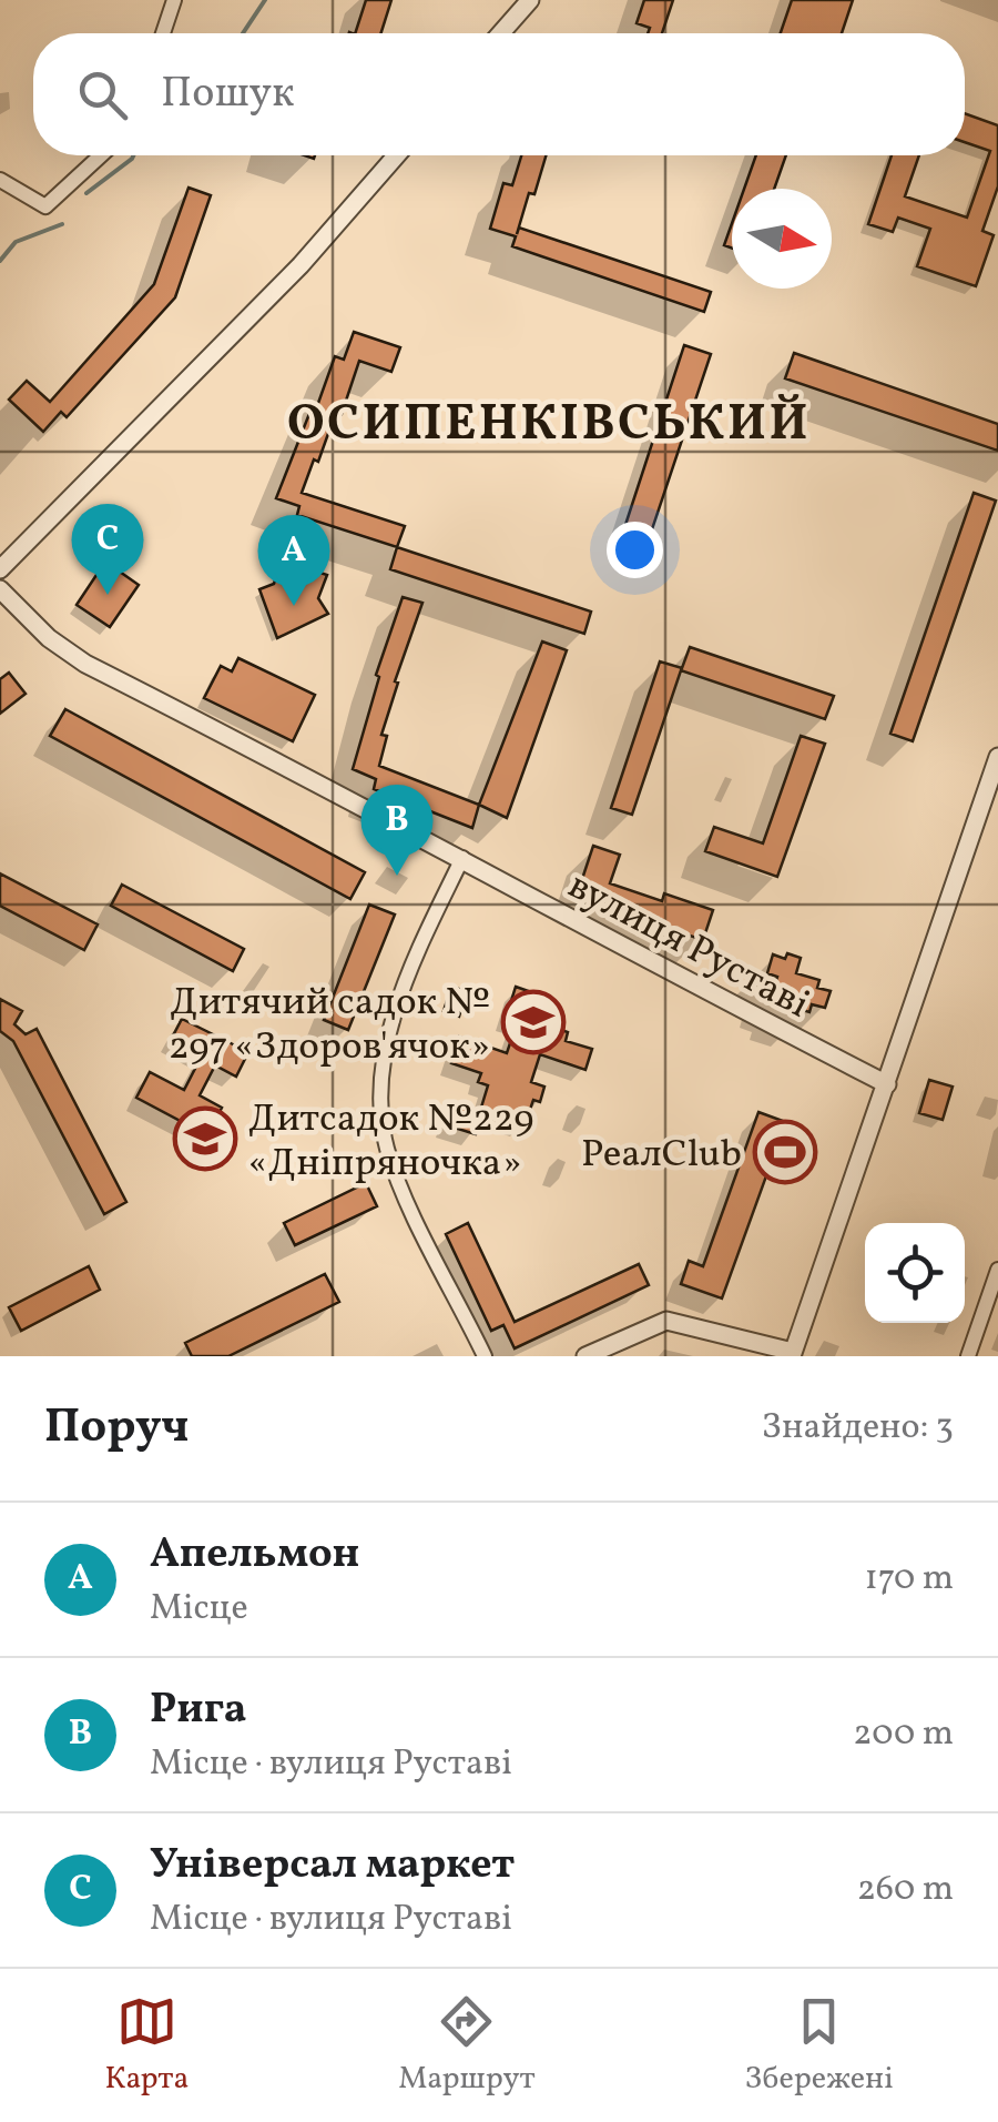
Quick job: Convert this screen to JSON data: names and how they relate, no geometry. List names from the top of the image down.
{
  "streets": {
    "street": ["вулиця Руставі"]
  },
  "districts": ["ОСИПЕНКІВСЬКИЙ"],
  "places": {
    "school or university": ["Дитячий садок № 297 «Здоров'ячок»", "Дитсадок №229 «Дніпряночка»"],
    "sports": ["РеалClub"]
  },
  "north": "right",
  "page": {
    "search": "Пошук",
    "pins": ["C", "A", "B"],
    "heading": ["Поруч", "Знайдено: 3"],
    "list": [
      {
        "mark": "A",
        "name": "Апельмон",
        "note": "Місце",
        "value": "170 m"
      },
      {
        "mark": "B",
        "name": "Рига",
        "note": "Місце · вулиця Руставі",
        "value": "200 m"
      },
      {
        "mark": "C",
        "name": "Універсал маркет",
        "note": "Місце · вулиця Руставі",
        "value": "260 m"
      }
    ],
    "nav": ["Карта", "Маршрут", "Збережені"]
  }
}
